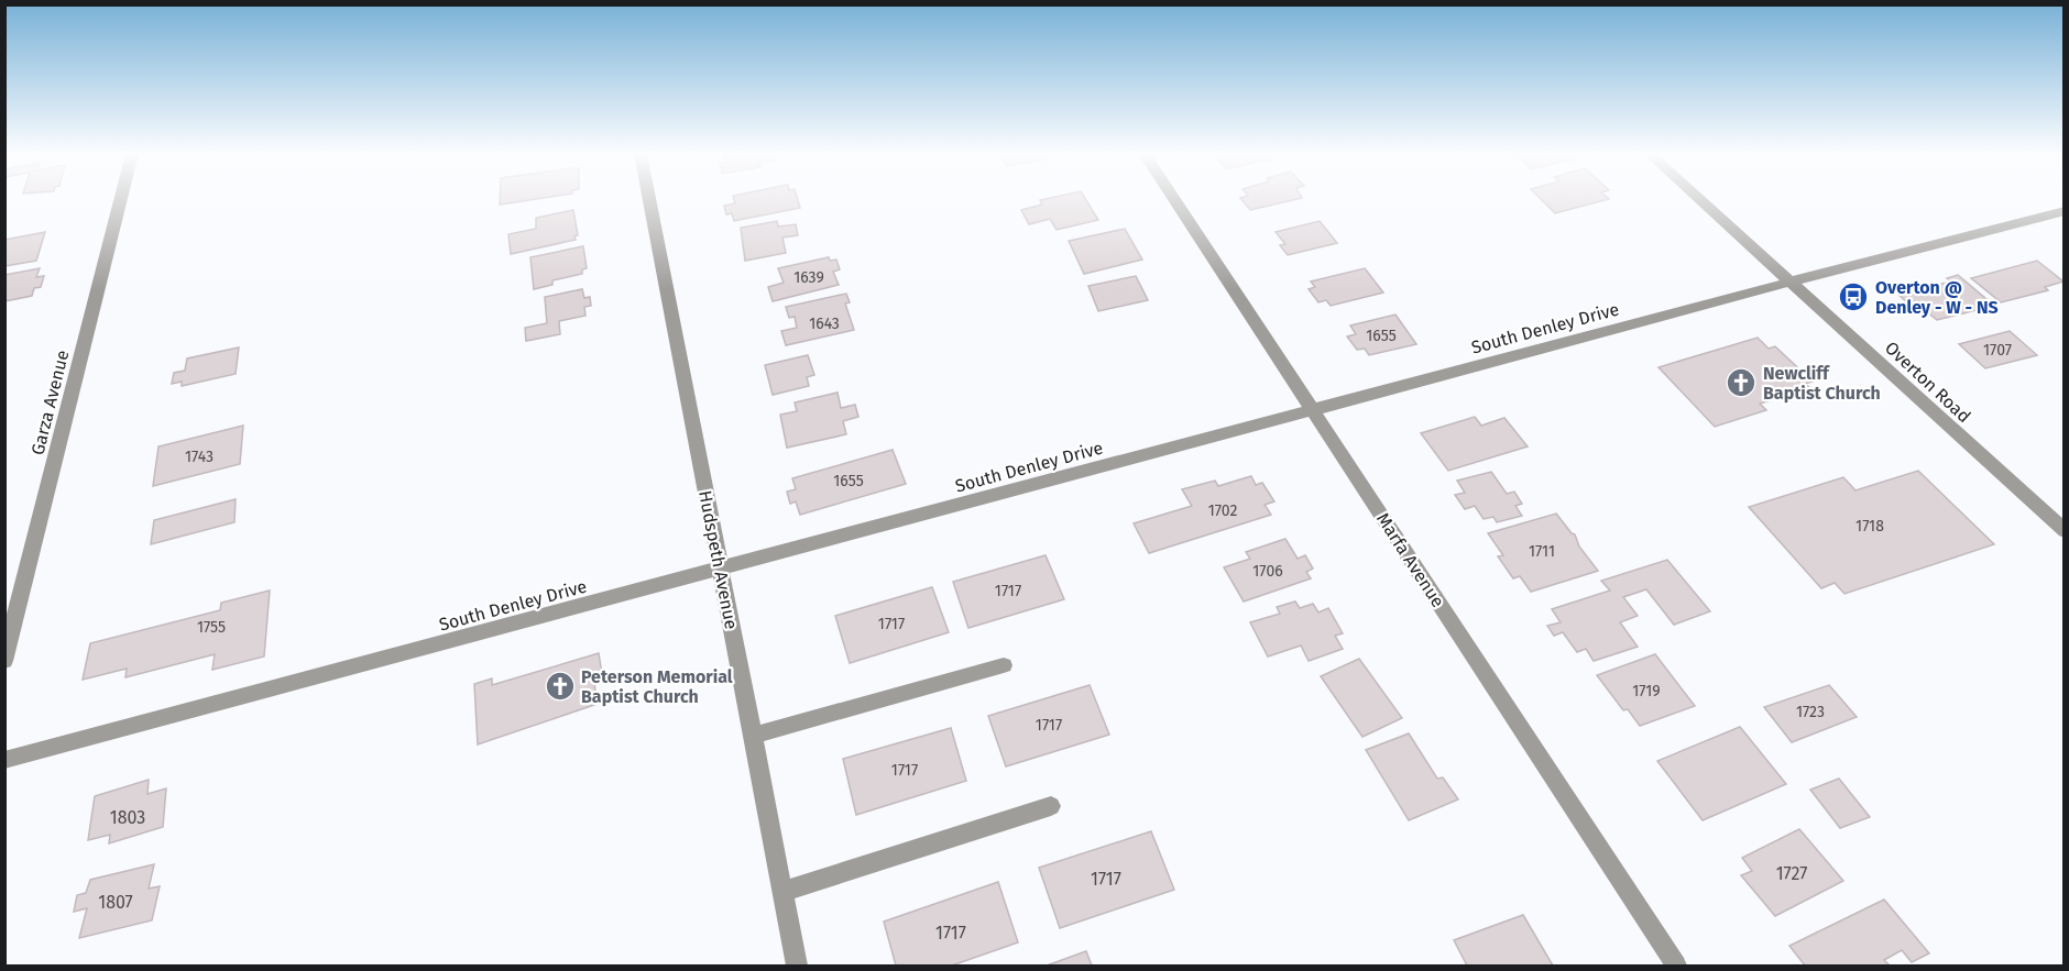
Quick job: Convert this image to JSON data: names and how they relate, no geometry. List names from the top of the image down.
{
  "streets": {
    "street": [
      "South Denley Drive",
      "Overton Road",
      "Garza Avenue",
      "Hudspeth Avenue",
      "Marfa Avenue"
    ]
  },
  "crossings": [
    ["South Denley Drive", "Overton Road"],
    ["South Denley Drive", "Hudspeth Avenue"],
    ["South Denley Drive", "Marfa Avenue"]
  ],
  "places": {
    "bus stop": ["Overton @ Denley - W - NS"],
    "church": ["Newcliff Baptist Church", "Peterson Memorial Baptist Church"]
  },
  "house_numbers": [
    "1639",
    "1643",
    "1655",
    "1707",
    "1743",
    "1655",
    "1702",
    "1718",
    "1711",
    "1706",
    "1717",
    "1717",
    "1755",
    "1719",
    "1723",
    "1717",
    "1717",
    "1803",
    "1727",
    "1717",
    "1807",
    "1717"
  ]
}
